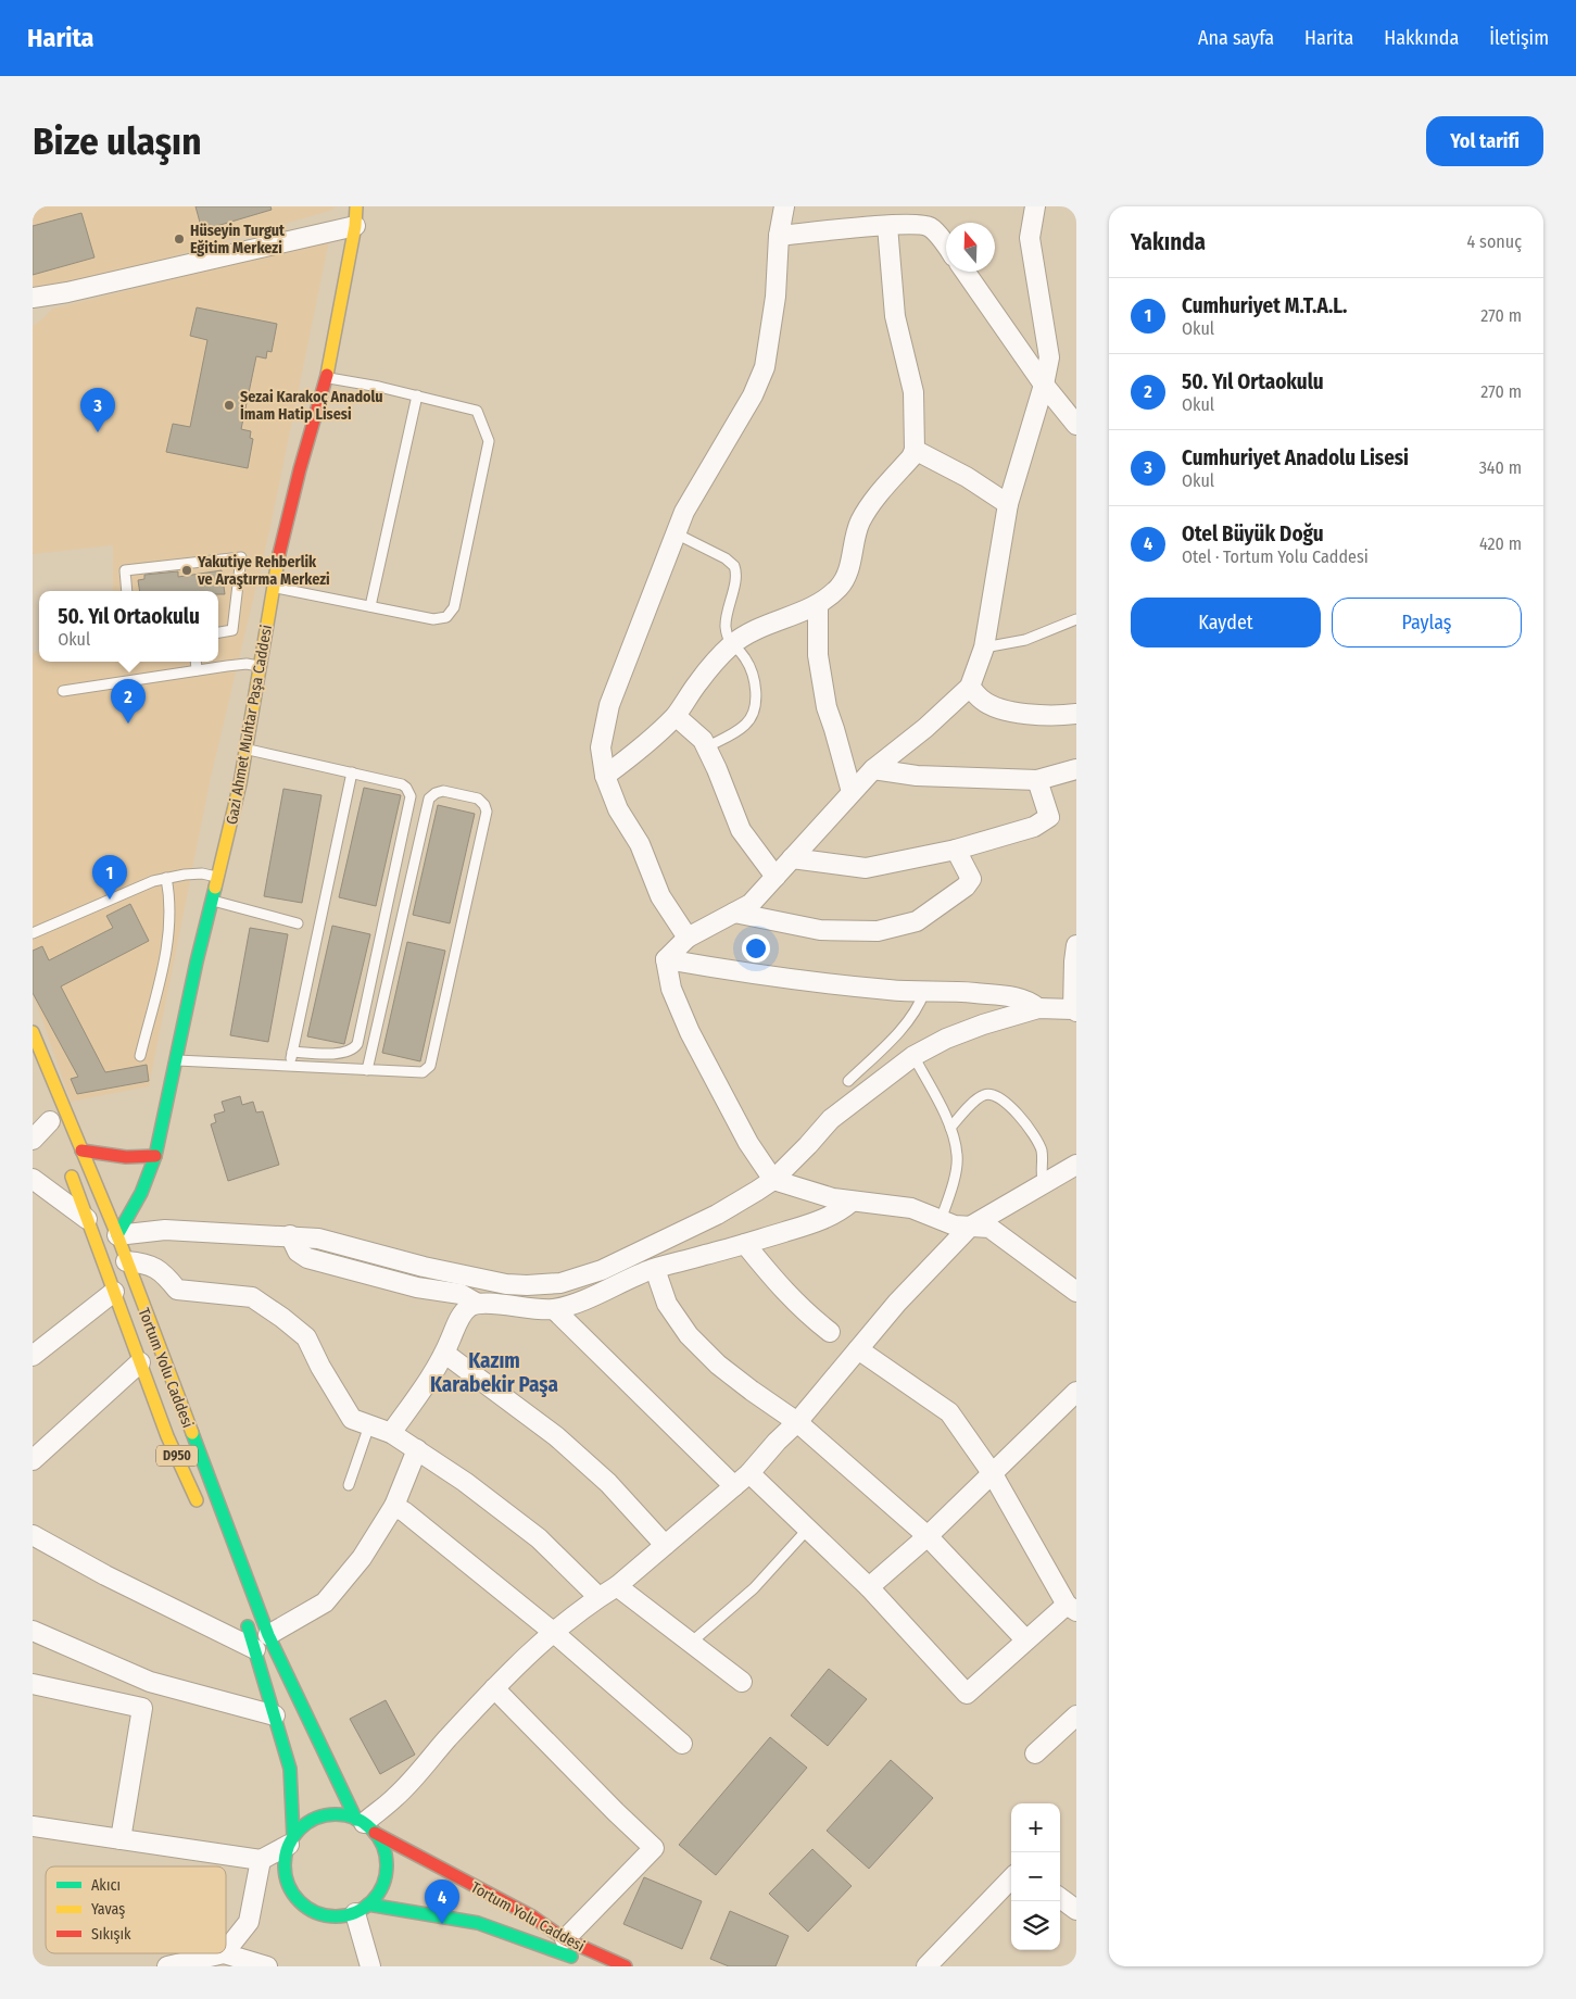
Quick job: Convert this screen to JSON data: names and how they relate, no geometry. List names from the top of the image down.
{
  "streets": {
    "main road": ["Gazi Ahmet Muhtar Paşa Caddesi", "Tortum Yolu Caddesi", "D950"]
  },
  "crossings": [
    ["Gazi Ahmet Muhtar Paşa Caddesi", "Tortum Yolu Caddesi"]
  ],
  "districts": ["Kazım Karabekir Paşa"],
  "places": ["Hüseyin Turgut Eğitim Merkezi", "Sezai Karakoç Anadolu İmam Hatip Lisesi", "Yakutiye Rehberlik ve Araştırma Merkezi"],
  "legend": ["Akıcı", "Yavaş", "Sıkışık"],
  "north": "top",
  "page": {
    "header": "Harita",
    "nav": [
      "Ana sayfa",
      "Harita",
      "Hakkında",
      "İletişim"
    ],
    "buttons": [
      "Yol tarifi",
      ["Kaydet", "Paylaş"]
    ],
    "title": "Bize ulaşın",
    "heading": ["Yakında", "4 sonuç"],
    "list": [
      {
        "mark": "1",
        "name": "Cumhuriyet M.T.A.L.",
        "note": "Okul",
        "value": "270 m"
      },
      {
        "mark": "2",
        "name": "50. Yıl Ortaokulu",
        "note": "Okul",
        "value": "270 m"
      },
      {
        "mark": "3",
        "name": "Cumhuriyet Anadolu Lisesi",
        "note": "Okul",
        "value": "340 m"
      },
      {
        "mark": "4",
        "name": "Otel Büyük Doğu",
        "note": "Otel · Tortum Yolu Caddesi",
        "value": "420 m"
      }
    ],
    "pins": [
      "3",
      "2",
      "1",
      "4"
    ],
    "popup": ["50. Yıl Ortaokulu", "Okul"],
    "map_buttons": ["+", "−"]
  }
}
